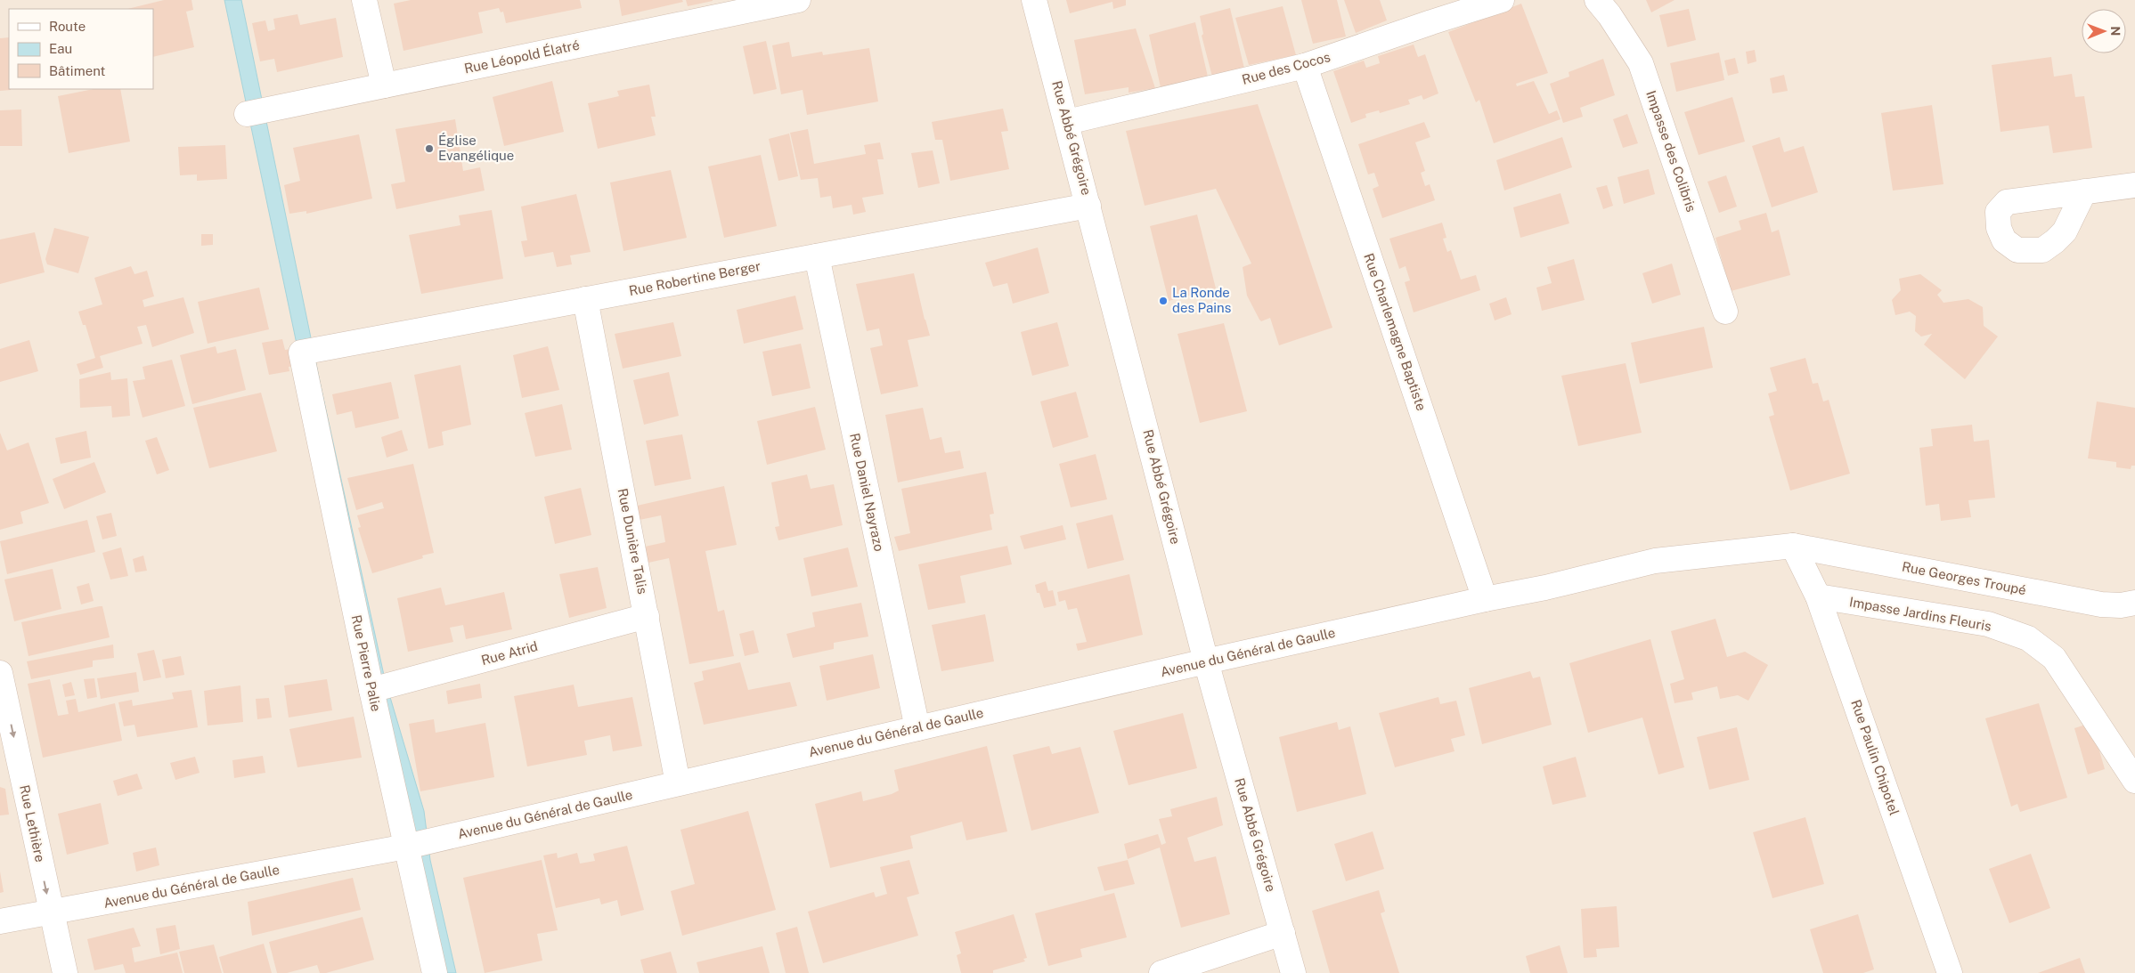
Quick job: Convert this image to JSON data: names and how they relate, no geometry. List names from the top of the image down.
{
  "streets": {
    "street": [
      "Rue Léopold Élatré",
      "Rue des Cocos",
      "Rue Abbé Grégoire",
      "Impasse des Colibris",
      "Rue Robertine Berger",
      "Rue Charlemagne Baptiste",
      "Rue Daniel Nayrazo",
      "Rue Dunière Talis",
      "Rue Georges Troupé",
      "Impasse Jardins Fleuris",
      "Avenue du Général de Gaulle",
      "Rue Atrid",
      "Rue Pierre Palie",
      "Rue Paulin Chipotel",
      "Rue Lethière"
    ]
  },
  "crossings": [
    ["Rue des Cocos", "Rue Abbé Grégoire"],
    ["Rue des Cocos", "Rue Charlemagne Baptiste"],
    ["Rue Abbé Grégoire", "Rue Robertine Berger"],
    ["Rue Abbé Grégoire", "Avenue du Général de Gaulle"],
    ["Rue Robertine Berger", "Rue Daniel Nayrazo"],
    ["Rue Robertine Berger", "Rue Dunière Talis"],
    ["Rue Robertine Berger", "Rue Pierre Palie"],
    ["Rue Charlemagne Baptiste", "Avenue du Général de Gaulle"],
    ["Rue Daniel Nayrazo", "Avenue du Général de Gaulle"],
    ["Rue Dunière Talis", "Avenue du Général de Gaulle"],
    ["Rue Dunière Talis", "Rue Atrid"],
    ["Rue Georges Troupé", "Avenue du Général de Gaulle"],
    ["Rue Georges Troupé", "Rue Paulin Chipotel"],
    ["Impasse Jardins Fleuris", "Rue Paulin Chipotel"],
    ["Avenue du Général de Gaulle", "Rue Pierre Palie"],
    ["Avenue du Général de Gaulle", "Rue Paulin Chipotel"],
    ["Avenue du Général de Gaulle", "Rue Lethière"],
    ["Rue Atrid", "Rue Pierre Palie"]
  ],
  "one_way": ["Rue Lethière"],
  "places": ["Église Evangélique", "La Ronde des Pains"],
  "legend": ["Route", "Eau", "Bâtiment"],
  "north": "right"
}
